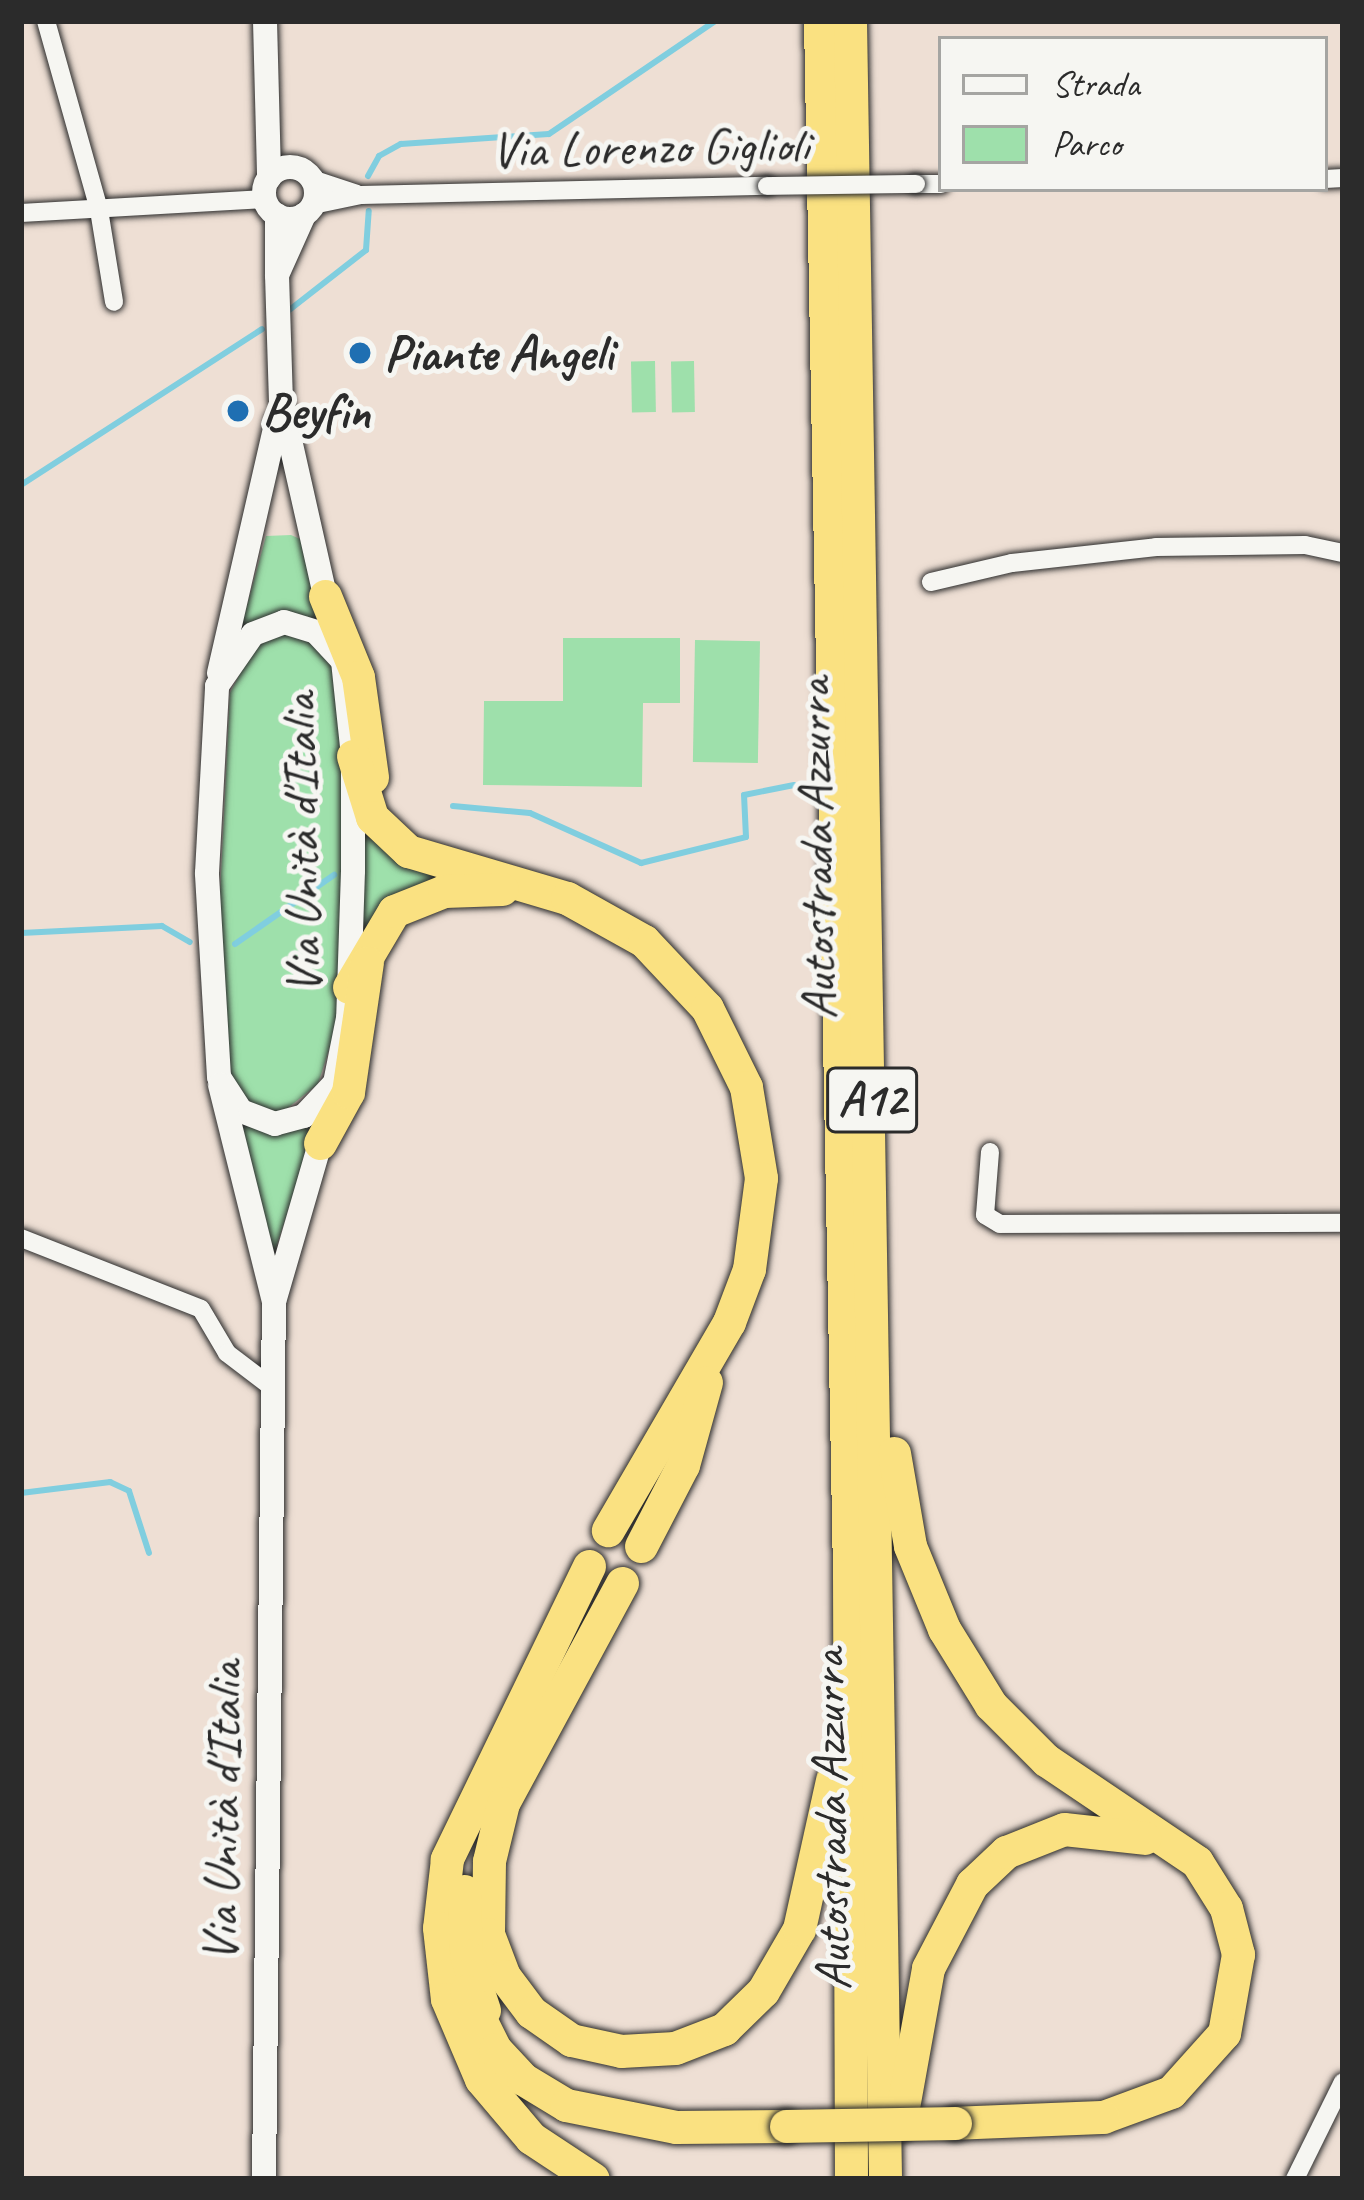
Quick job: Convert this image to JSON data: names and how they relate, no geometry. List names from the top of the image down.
{
  "streets": {
    "highway": ["Autostrada Azzurra", "A12"],
    "main road": ["Via Unità d'Italia"],
    "street": ["Via Lorenzo Giglioli"]
  },
  "places": ["Piante Angeli", "Beyfin"],
  "legend": ["Strada", "Parco"]
}
